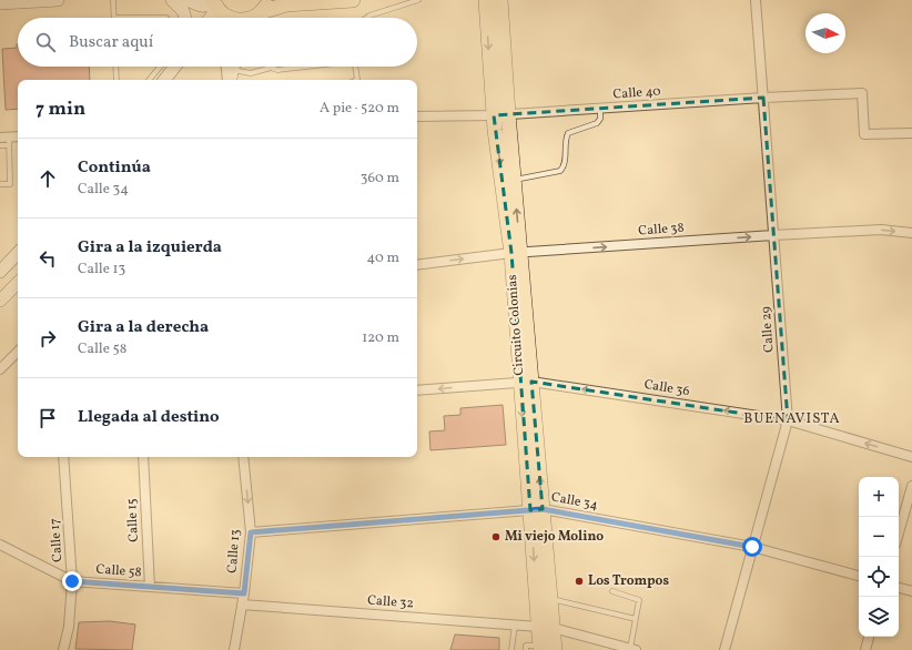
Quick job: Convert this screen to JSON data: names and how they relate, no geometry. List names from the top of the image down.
{
  "streets": {
    "main road": ["Circuito Colonias"],
    "street": [
      "Calle 40",
      "Calle 38",
      "Calle 29",
      "Calle 36",
      "Calle 34",
      "Calle 15",
      "Calle 17",
      "Calle 13",
      "Calle 58",
      "Calle 32"
    ]
  },
  "crossings": [
    ["Calle 40", "Circuito Colonias"],
    ["Calle 40", "Calle 29"],
    ["Calle 38", "Circuito Colonias"],
    ["Calle 38", "Calle 29"],
    ["Circuito Colonias", "Calle 36"],
    ["Circuito Colonias", "Calle 34"],
    ["Circuito Colonias", "Calle 32"],
    ["Calle 29", "Calle 36"],
    ["Calle 29", "Calle 34"],
    ["Calle 34", "Calle 13"],
    ["Calle 15", "Calle 58"],
    ["Calle 17", "Calle 58"],
    ["Calle 13", "Calle 58"],
    ["Calle 13", "Calle 32"]
  ],
  "one_way": ["Calle 38", "Calle 36", "Calle 13"],
  "districts": ["BUENAVISTA"],
  "places": ["Mi viejo Molino", "Los Trompos"],
  "north": "right",
  "page": {
    "search": "Buscar aquí",
    "heading": ["7 min", "A pie · 520 m"],
    "list": [
      ["Continúa", "Calle 34", "360 m"],
      ["Gira a la izquierda", "Calle 13", "40 m"],
      ["Gira a la derecha", "Calle 58", "120 m"],
      "Llegada al destino"
    ],
    "map_buttons": ["+", "−"]
  }
}
